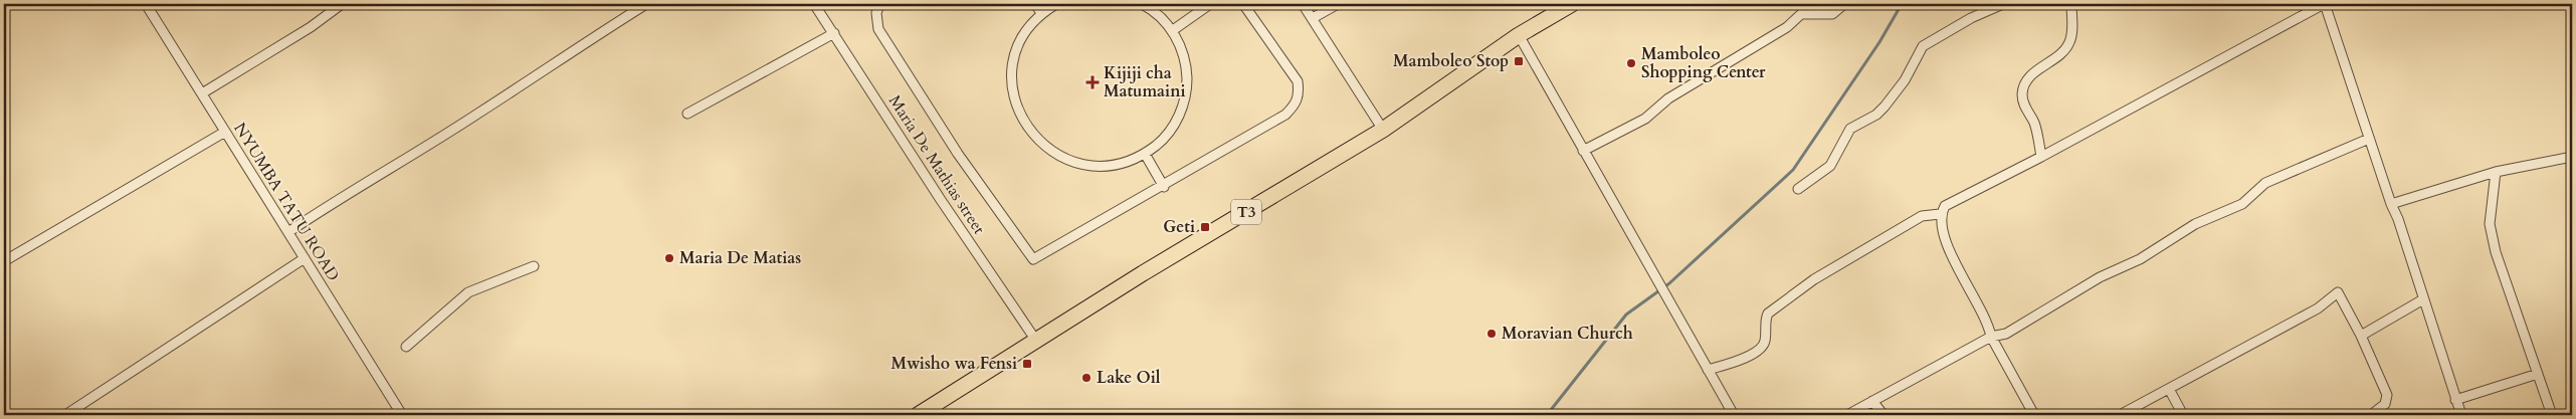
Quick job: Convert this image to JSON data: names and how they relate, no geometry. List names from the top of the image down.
{
  "streets": {
    "highway": ["T3"],
    "street": ["Maria De Mathias street", "NYUMBA TATU ROAD"]
  },
  "crossings": [
    ["Maria De Mathias street", "T3"]
  ],
  "places": {
    "transit": ["Mamboleo Stop", "Geti", "Mwisho wa Fensi"],
    "other": [
      "Mamboleo Shopping Center",
      "Maria De Matias",
      "Moravian Church",
      "Lake Oil"
    ],
    "health": ["Kijiji cha Matumaini"]
  }
}
